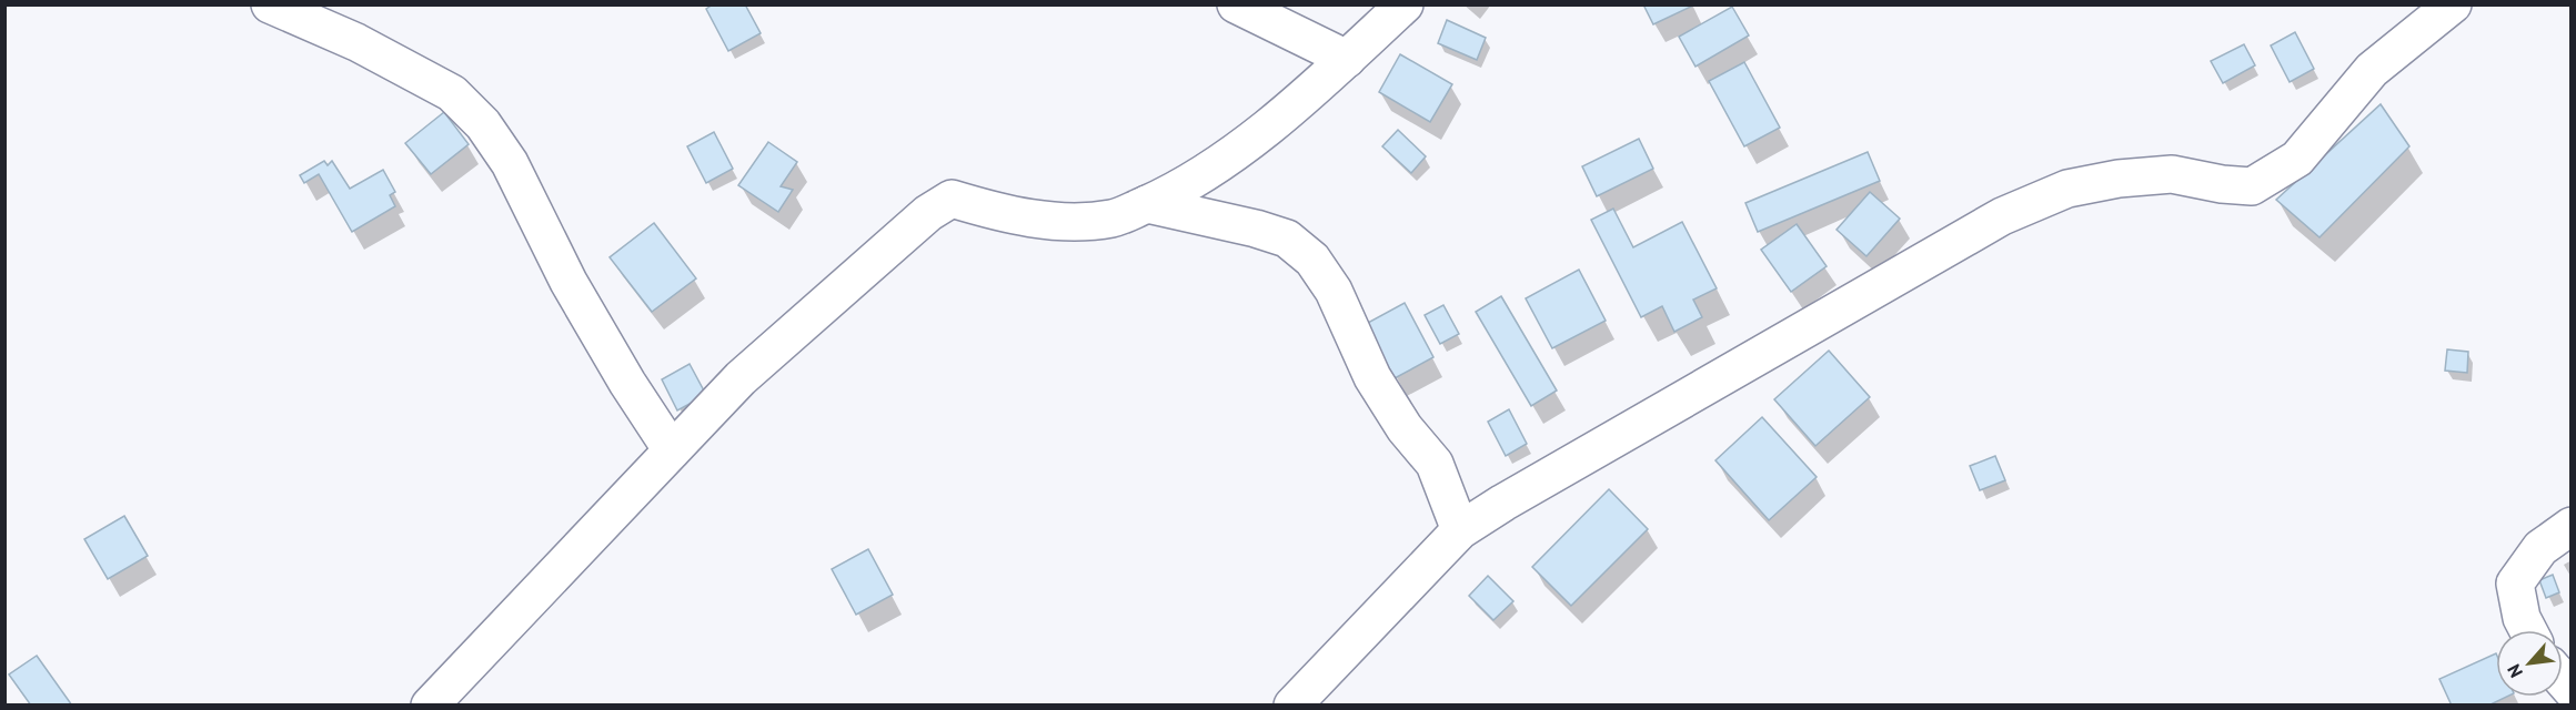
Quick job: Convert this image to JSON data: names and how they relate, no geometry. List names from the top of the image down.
{
  "north": "bottom left"
}
